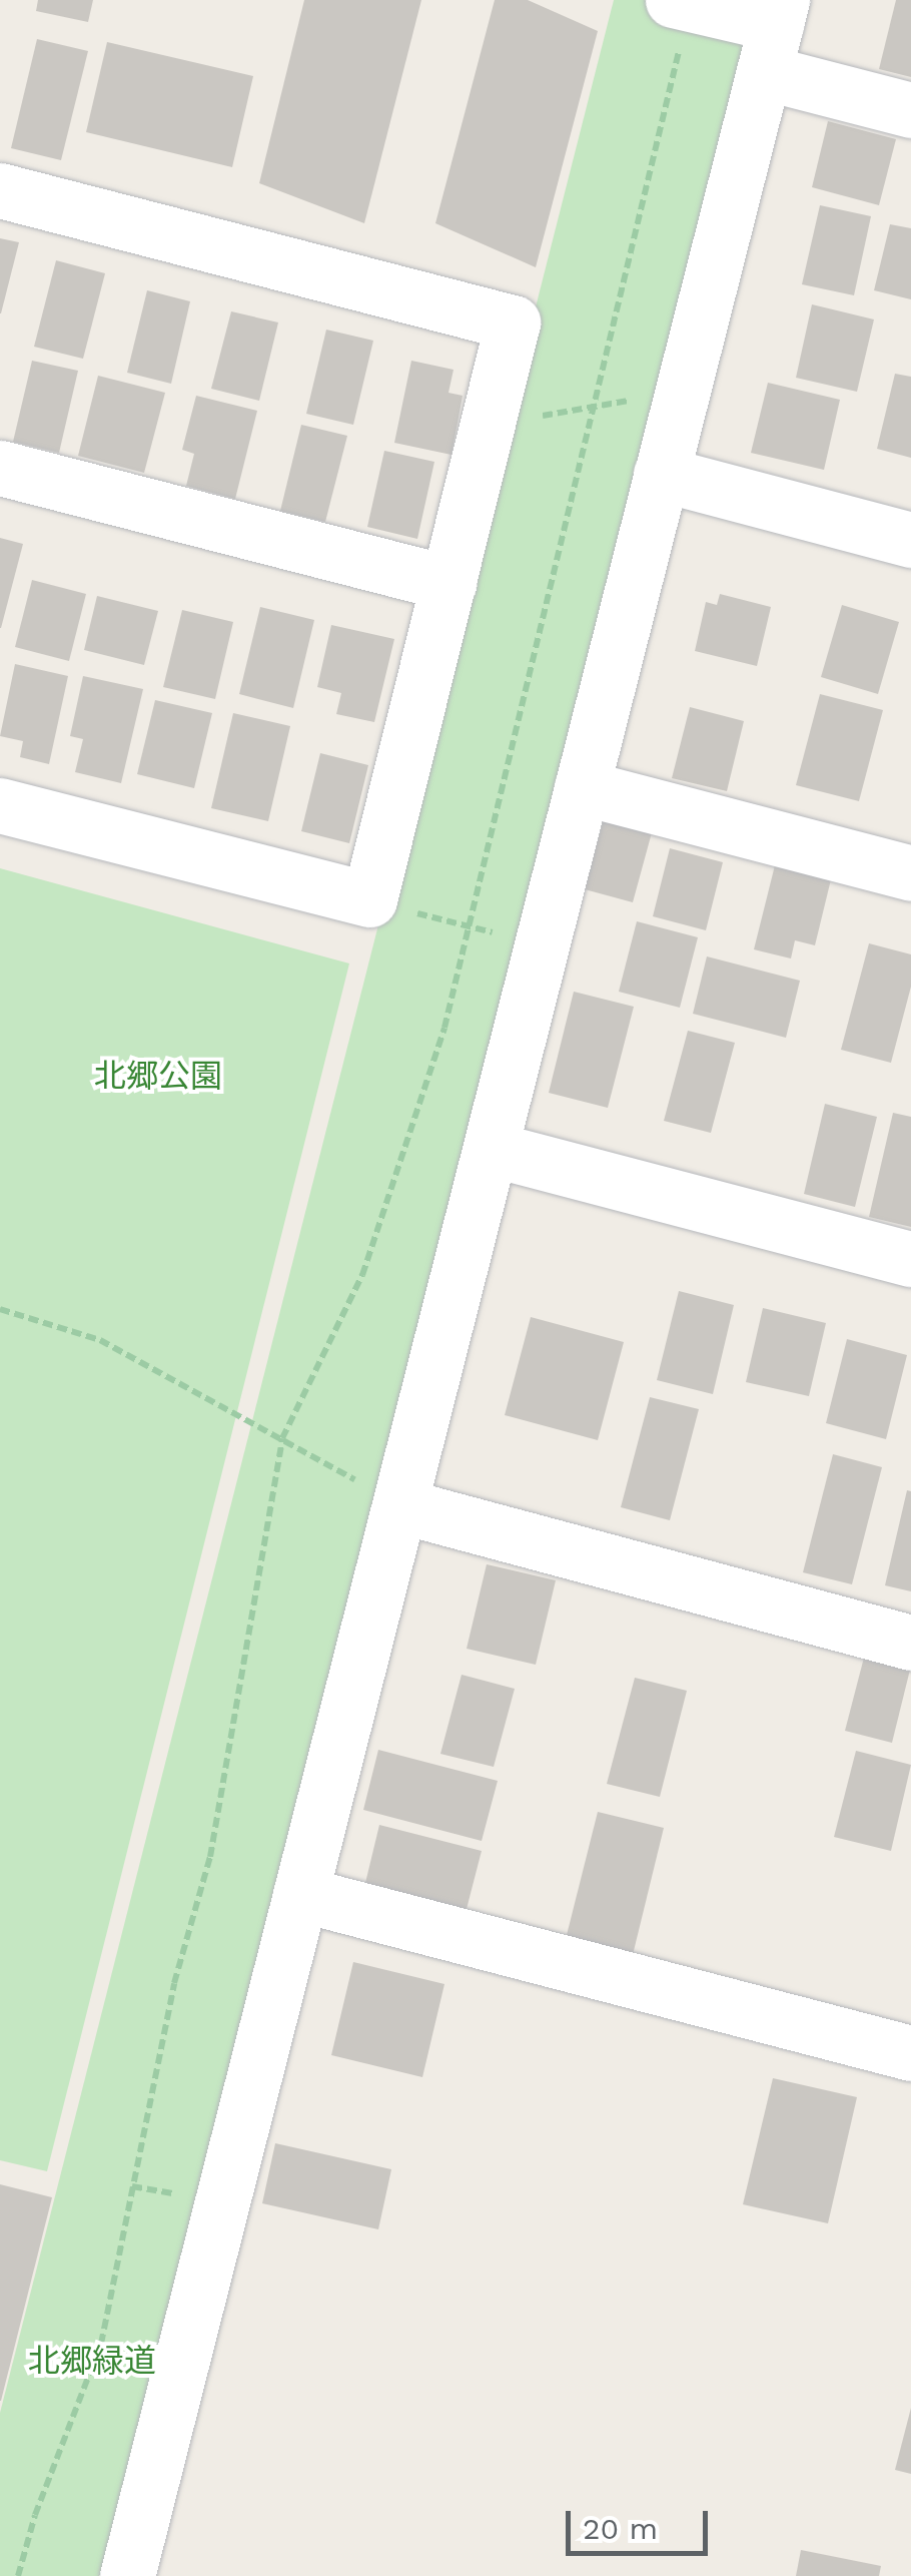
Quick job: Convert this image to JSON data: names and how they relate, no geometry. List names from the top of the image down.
{
  "parks": ["北郷公園", "北郷緑道"],
  "scale_bar": "20 m"
}
